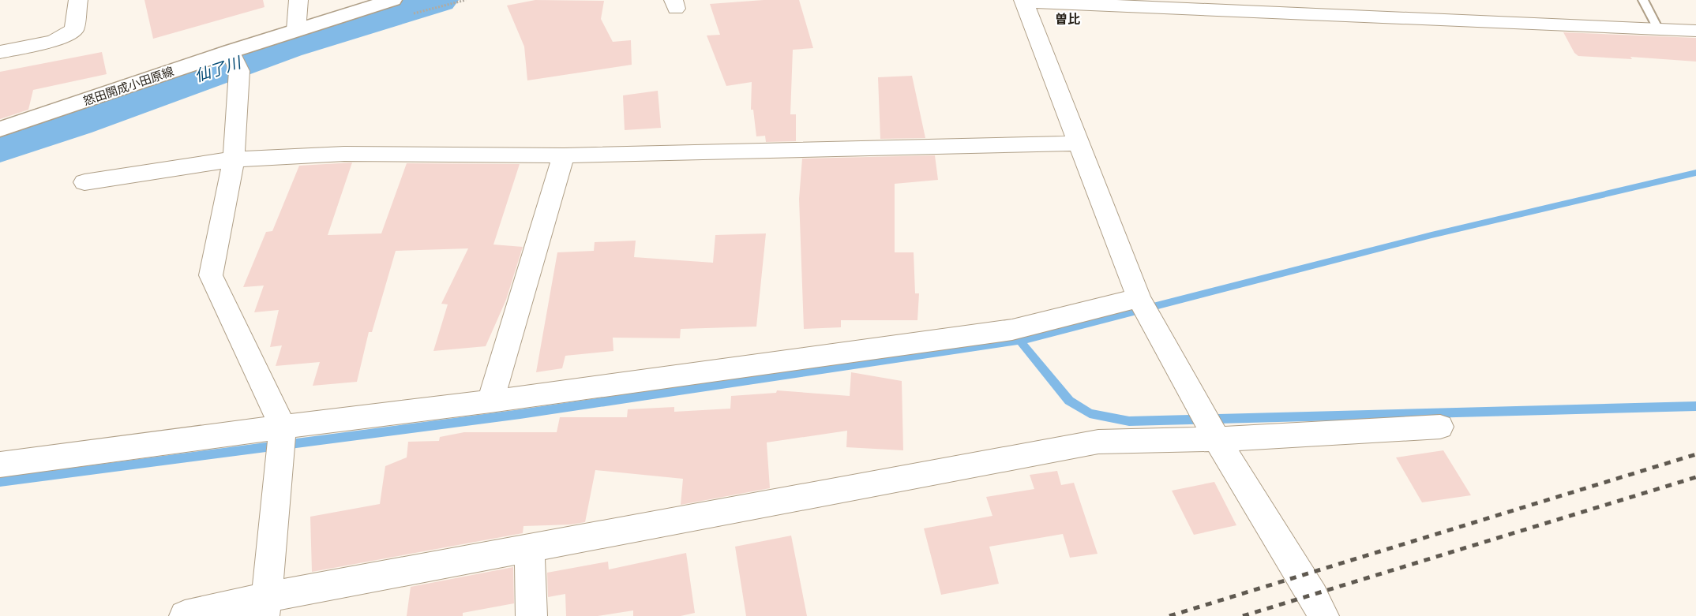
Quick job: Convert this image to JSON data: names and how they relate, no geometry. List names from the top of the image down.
{
  "streets": {
    "main road": ["怒田開成小田原線"]
  },
  "districts": ["曽比"],
  "water": ["仙了川"]
}
